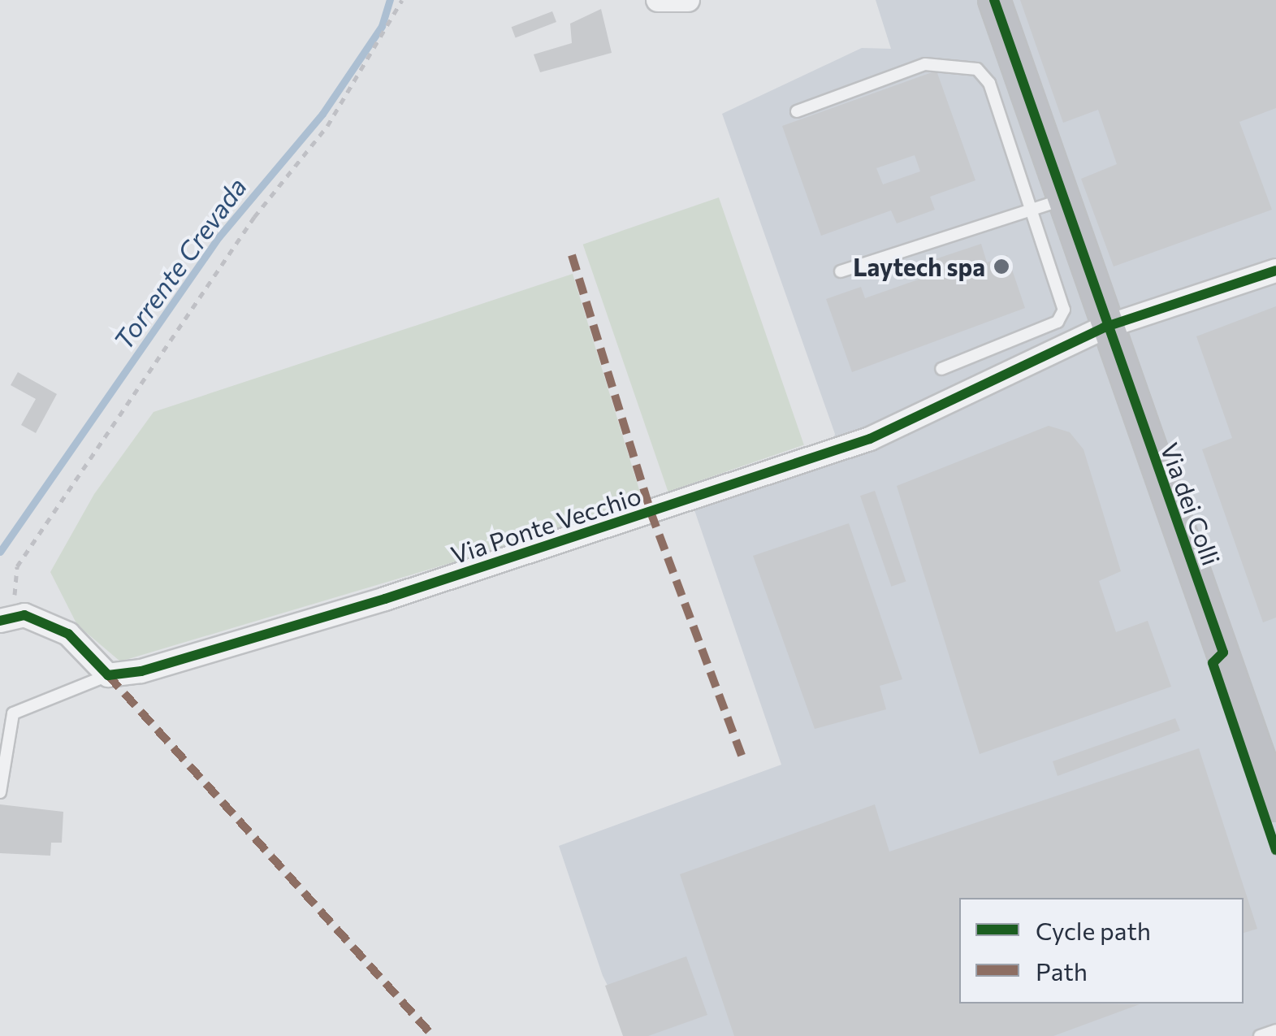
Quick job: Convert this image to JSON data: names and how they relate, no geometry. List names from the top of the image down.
{
  "streets": {
    "street": ["Via dei Colli", "Via Ponte Vecchio"]
  },
  "crossings": [
    ["Via dei Colli", "Via Ponte Vecchio"]
  ],
  "water": ["Torrente Crevada"],
  "places": ["Laytech spa"],
  "legend": ["Cycle path", "Path"]
}
